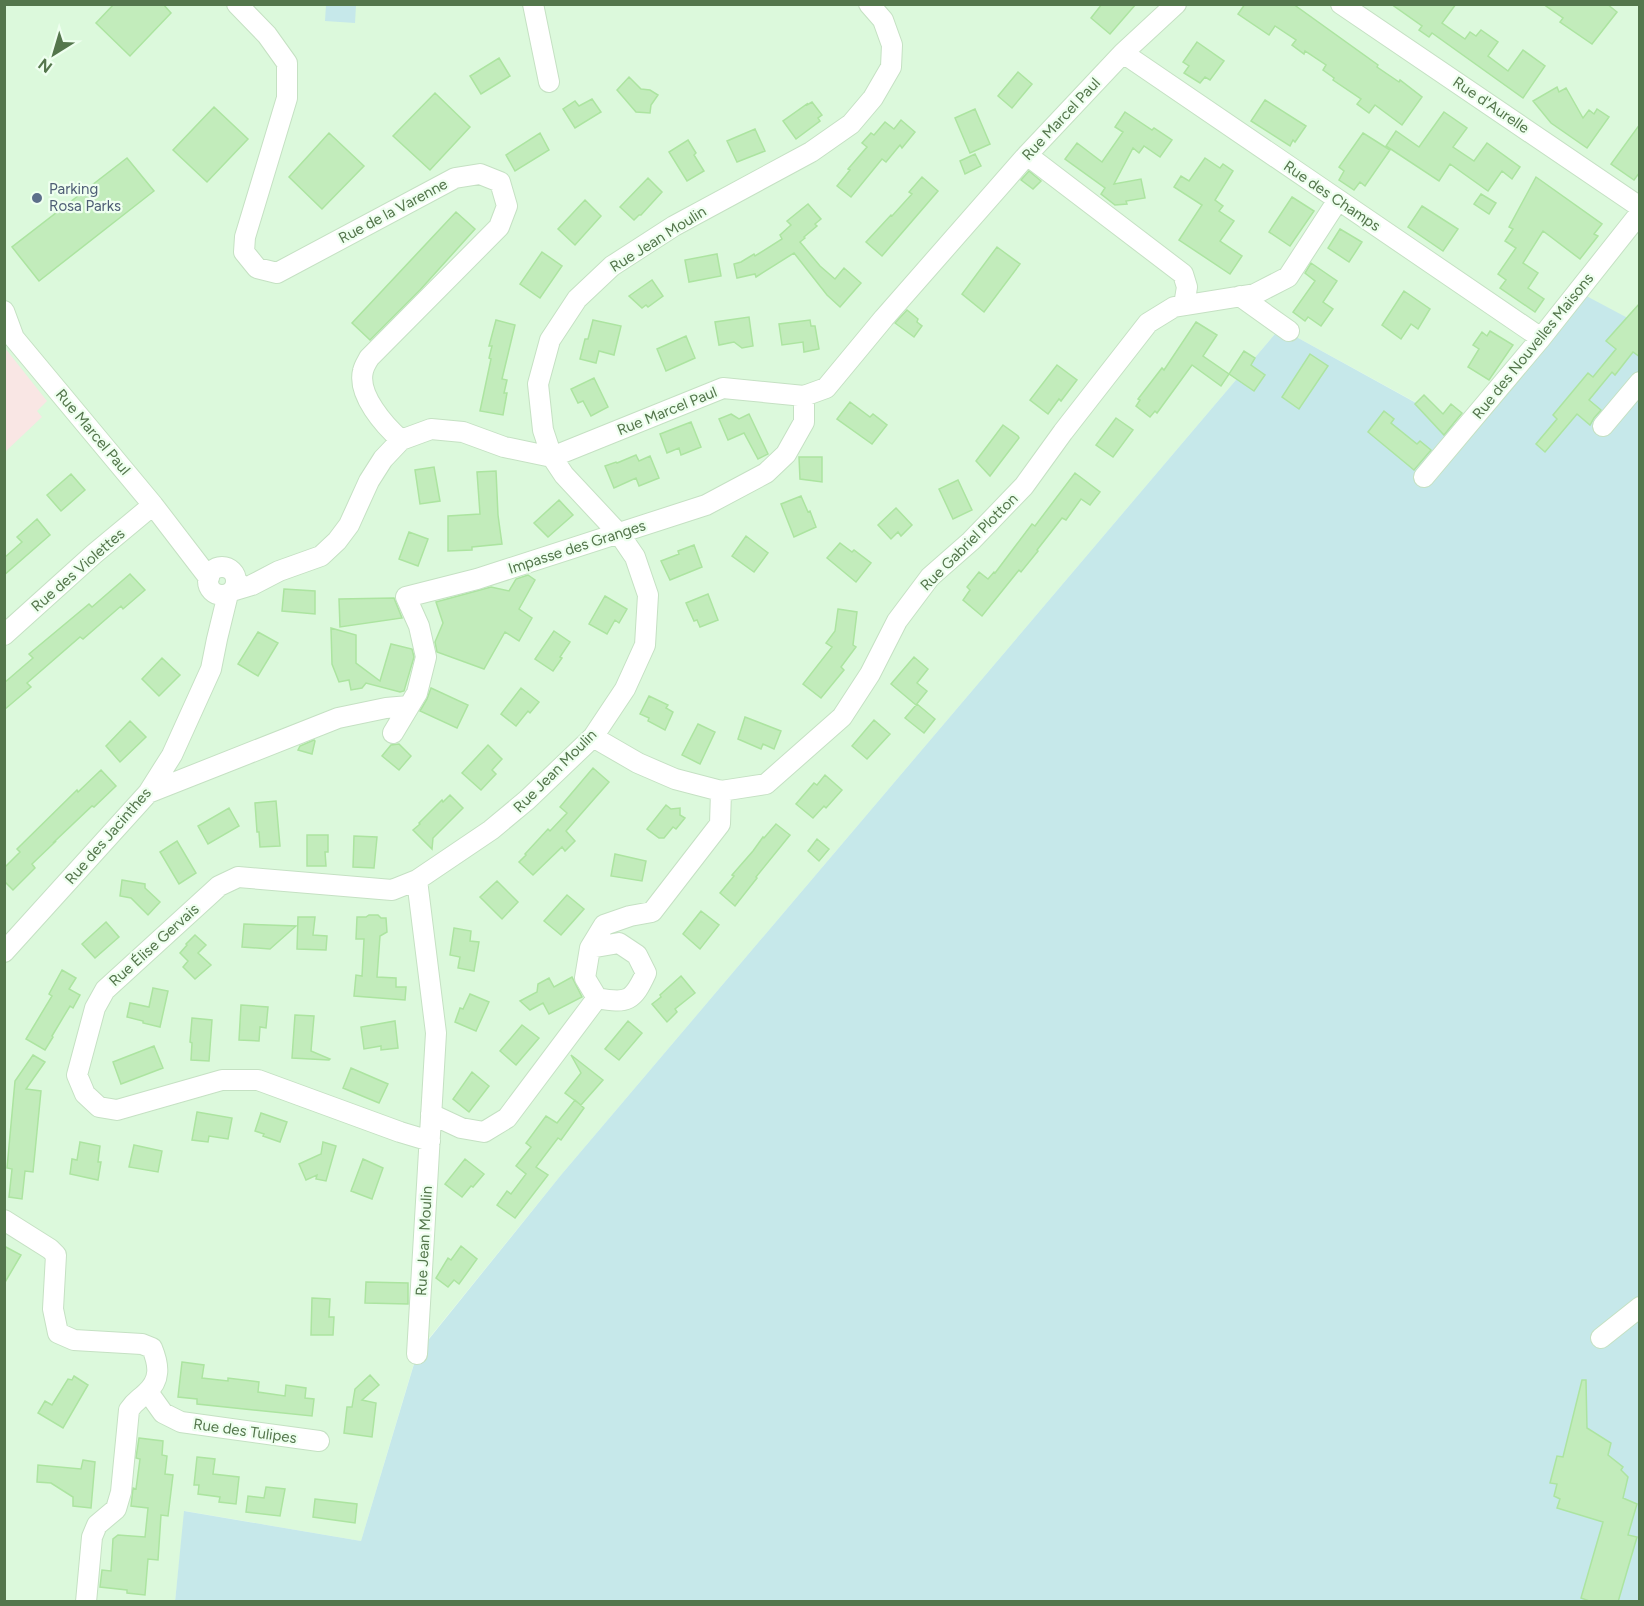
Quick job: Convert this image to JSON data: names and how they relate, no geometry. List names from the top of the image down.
{
  "streets": {
    "street": [
      "Rue d'Aurelle",
      "Rue Marcel Paul",
      "Rue des Champs",
      "Rue de la Varenne",
      "Rue Jean Moulin",
      "Rue des Nouvelles Maisons",
      "Rue Gabriel Plotton",
      "Impasse des Granges",
      "Rue des Violettes",
      "Rue des Jacinthes",
      "Rue Élise Gervais",
      "Rue des Tulipes"
    ]
  },
  "crossings": [
    ["Rue Marcel Paul", "Rue des Champs"],
    ["Rue Marcel Paul", "Rue de la Varenne"],
    ["Rue Marcel Paul", "Rue Jean Moulin"],
    ["Rue Marcel Paul", "Impasse des Granges"],
    ["Rue Marcel Paul", "Rue des Violettes"],
    ["Rue Marcel Paul", "Rue des Jacinthes"],
    ["Rue des Champs", "Rue des Nouvelles Maisons"],
    ["Rue des Champs", "Rue Gabriel Plotton"],
    ["Rue Jean Moulin", "Rue Gabriel Plotton"],
    ["Rue Jean Moulin", "Impasse des Granges"],
    ["Rue Jean Moulin", "Rue Élise Gervais"]
  ],
  "places": ["Parking Rosa Parks"],
  "north": "bottom left"
}
